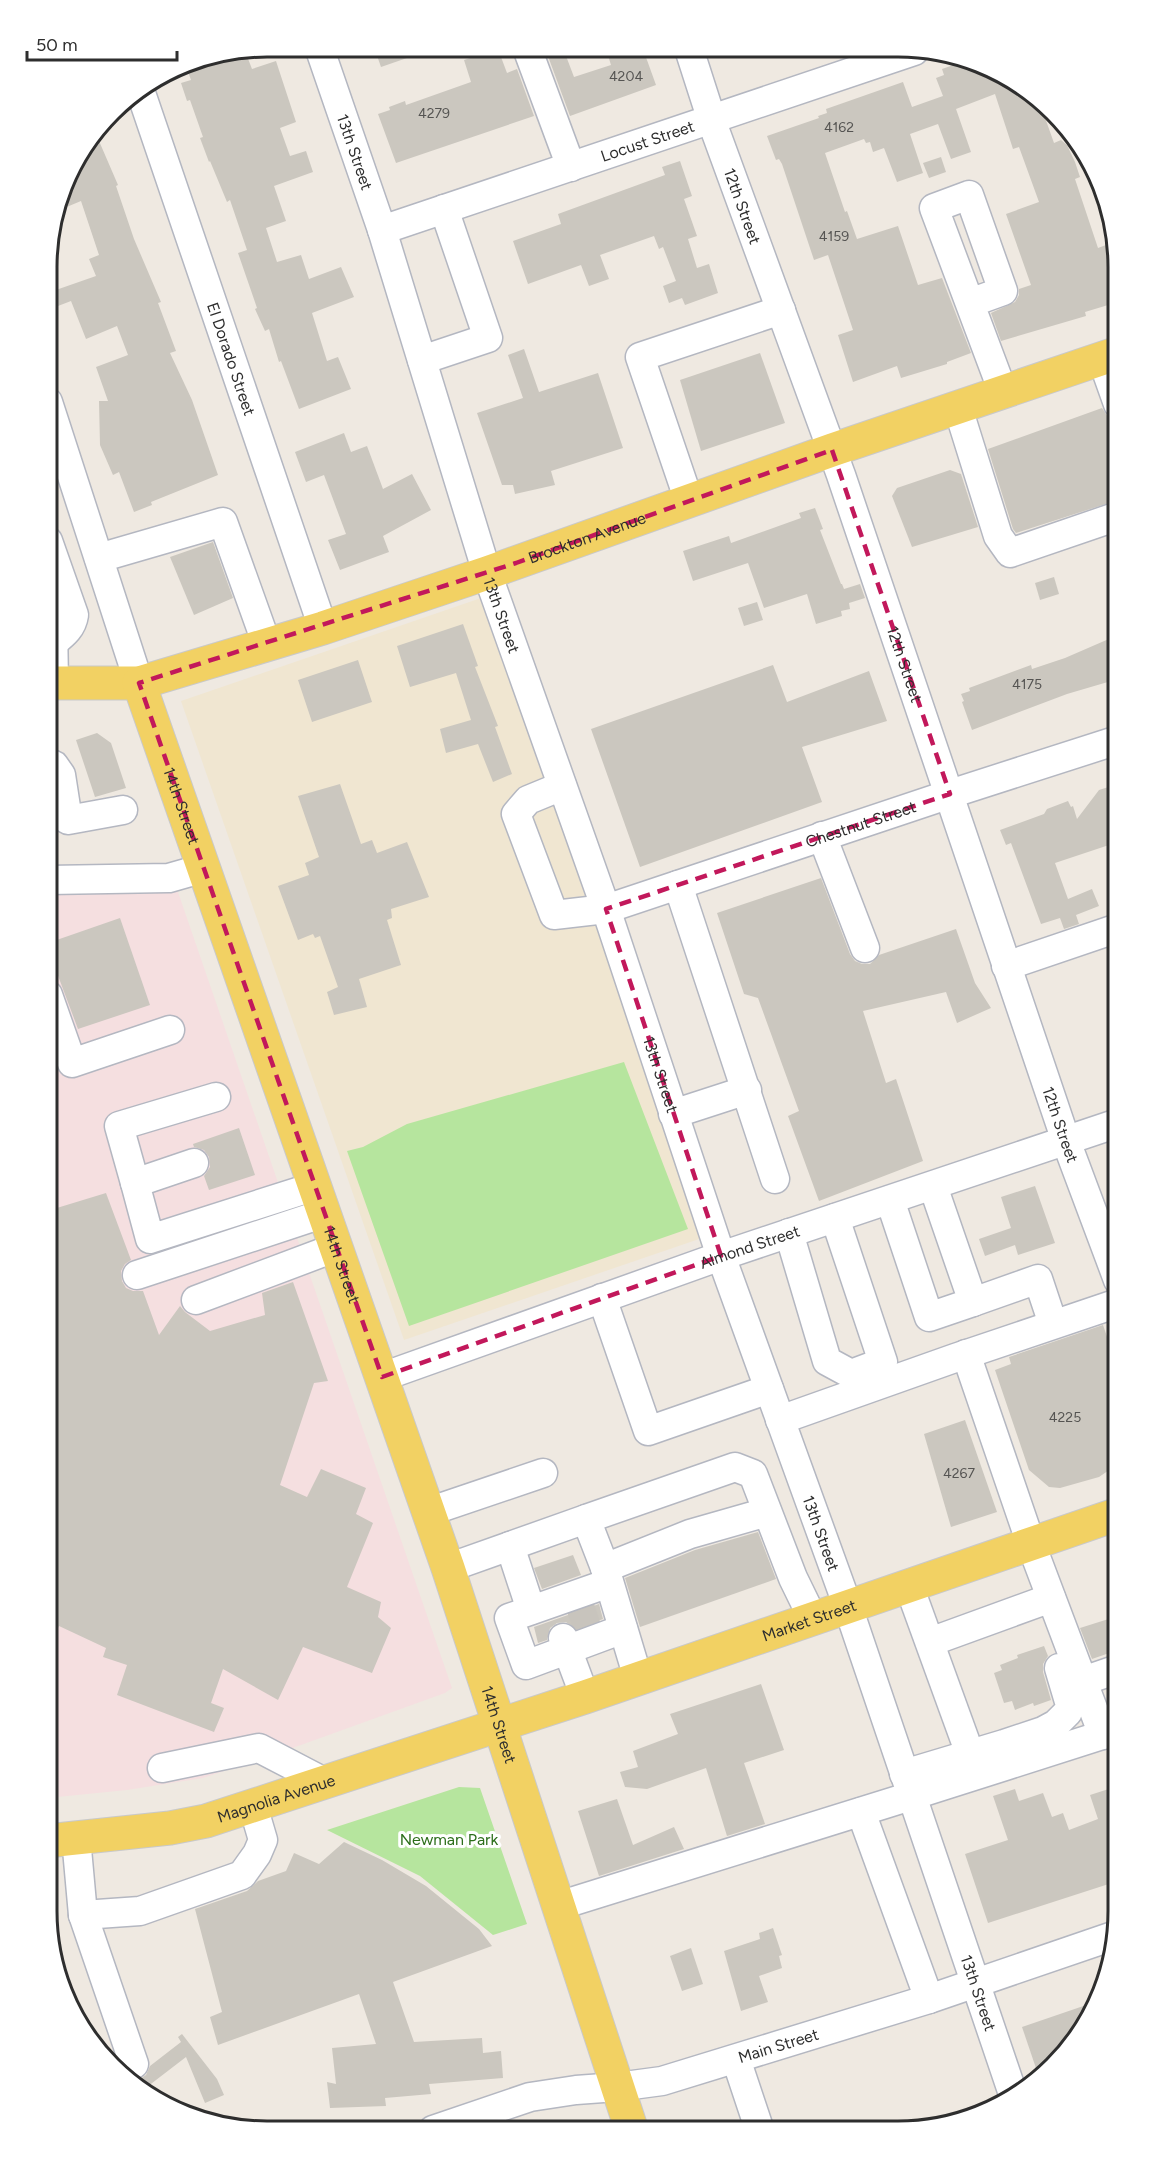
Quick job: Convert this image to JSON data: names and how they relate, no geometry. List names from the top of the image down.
{
  "streets": {
    "main road": [
      "Brockton Avenue",
      "14th Street",
      "Market Street",
      "Magnolia Avenue"
    ],
    "street": [
      "Locust Street",
      "13th Street",
      "12th Street",
      "El Dorado Street",
      "Chestnut Street",
      "Almond Street",
      "Main Street"
    ]
  },
  "crossings": [
    ["Locust Street", "13th Street"],
    ["Locust Street", "12th Street"],
    ["13th Street", "Brockton Avenue"],
    ["13th Street", "Chestnut Street"],
    ["13th Street", "Almond Street"],
    ["13th Street", "Market Street"],
    ["13th Street", "Main Street"],
    ["12th Street", "Brockton Avenue"],
    ["12th Street", "Chestnut Street"],
    ["12th Street", "Almond Street"],
    ["El Dorado Street", "Brockton Avenue"],
    ["Brockton Avenue", "14th Street"],
    ["14th Street", "Almond Street"],
    ["14th Street", "Market Street"],
    ["14th Street", "Magnolia Avenue"],
    ["14th Street", "Main Street"],
    ["Market Street", "Magnolia Avenue"]
  ],
  "parks": ["Newman Park"],
  "house_numbers": [
    "4204",
    "4279",
    "4162",
    "4159",
    "4175",
    "4225",
    "4267"
  ],
  "scale_bar": "50 m"
}
